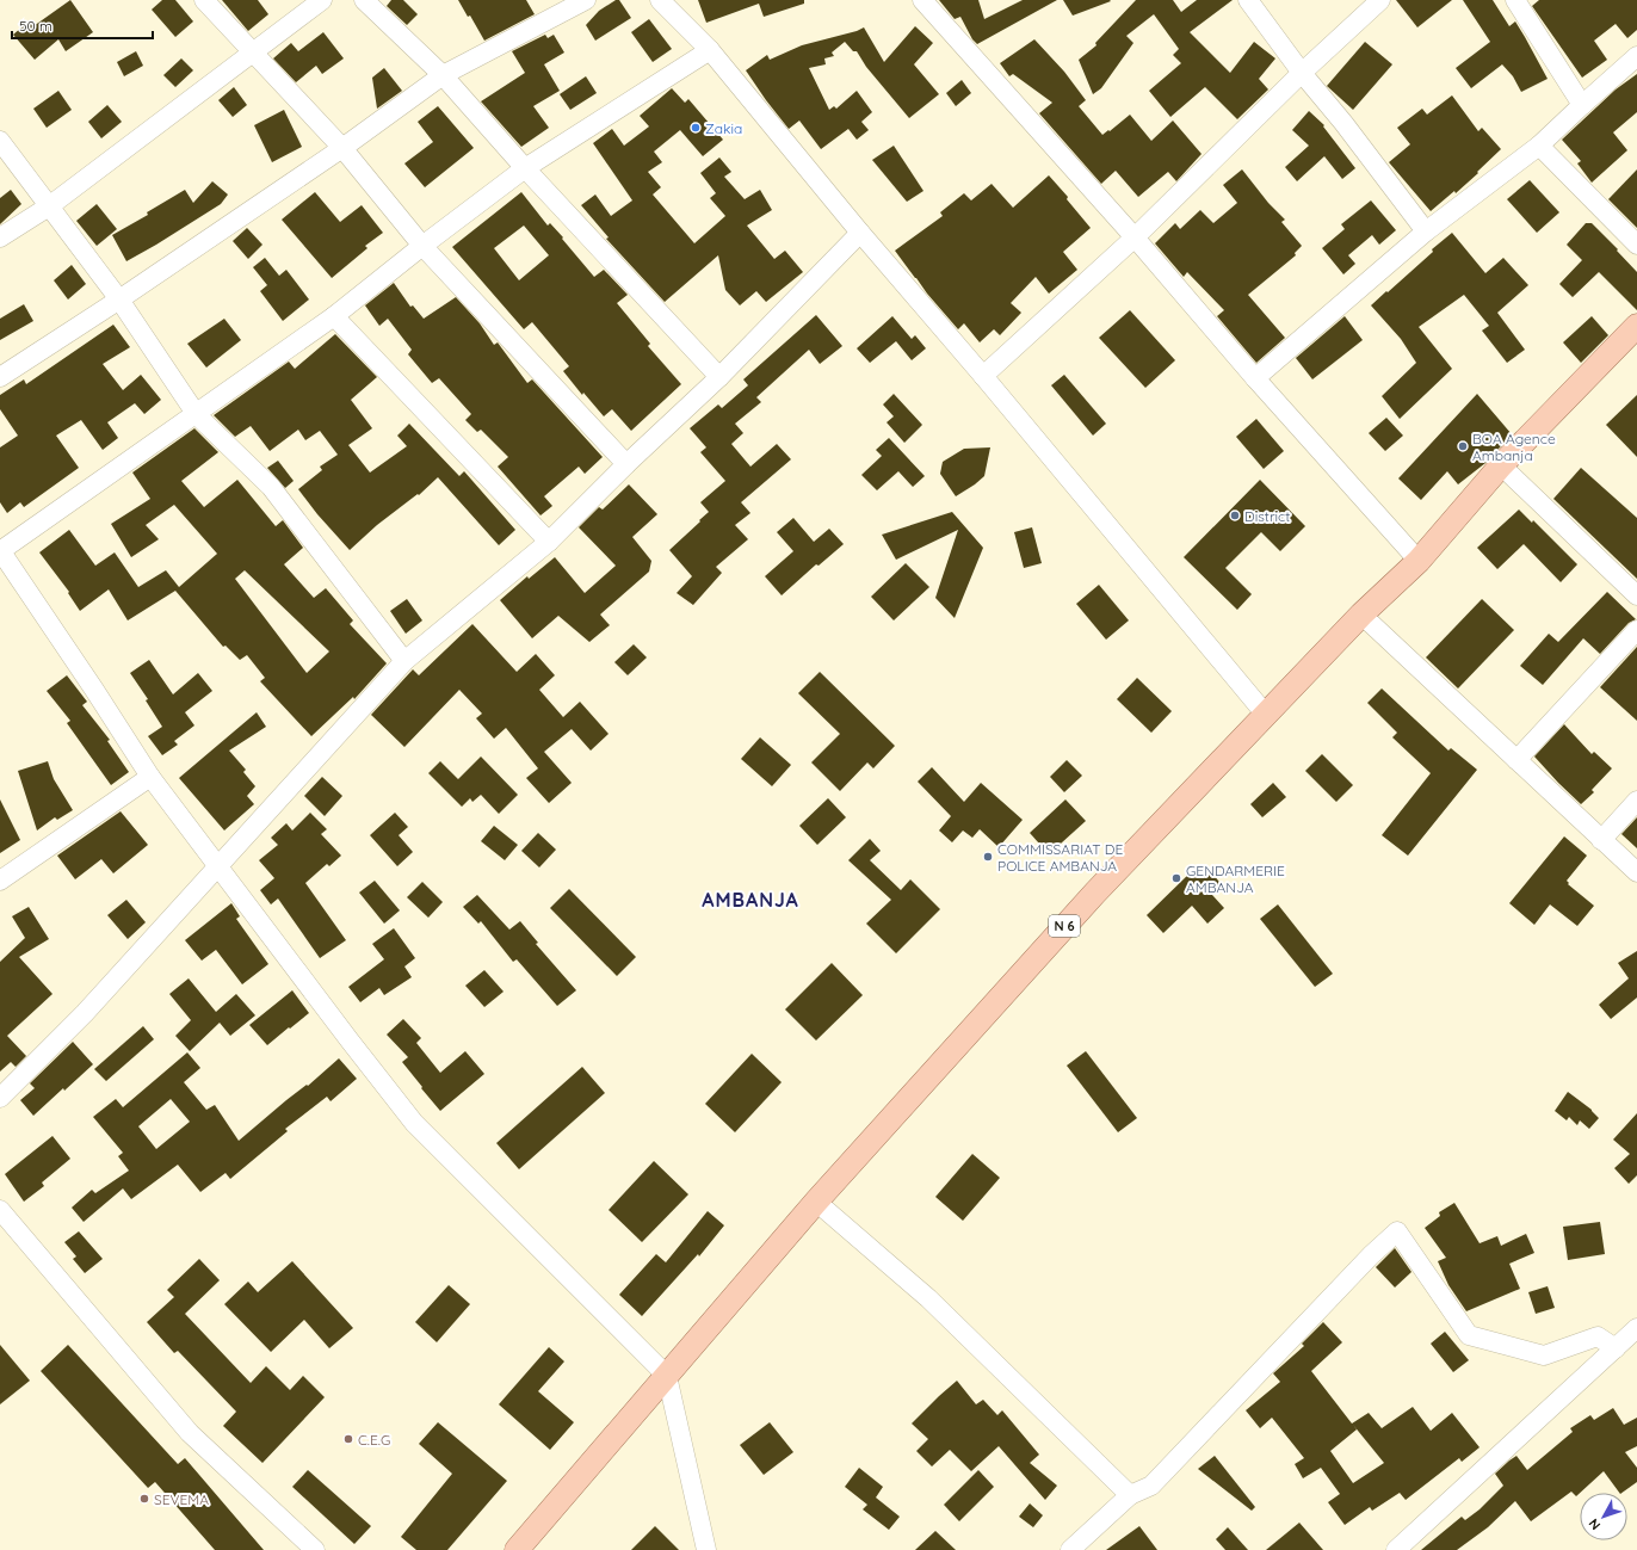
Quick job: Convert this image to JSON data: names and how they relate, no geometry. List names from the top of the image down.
{
  "streets": {
    "main road": ["N 6"]
  },
  "districts": ["AMBANJA"],
  "places": [
    "Zakia",
    "BOA Agence Ambanja",
    "District",
    "COMMISSARIAT DE POLICE AMBANJA",
    "GENDARMERIE AMBANJA",
    "C.E.G",
    "SEVEMA"
  ],
  "scale_bar": "50 m",
  "north": "bottom left"
}
